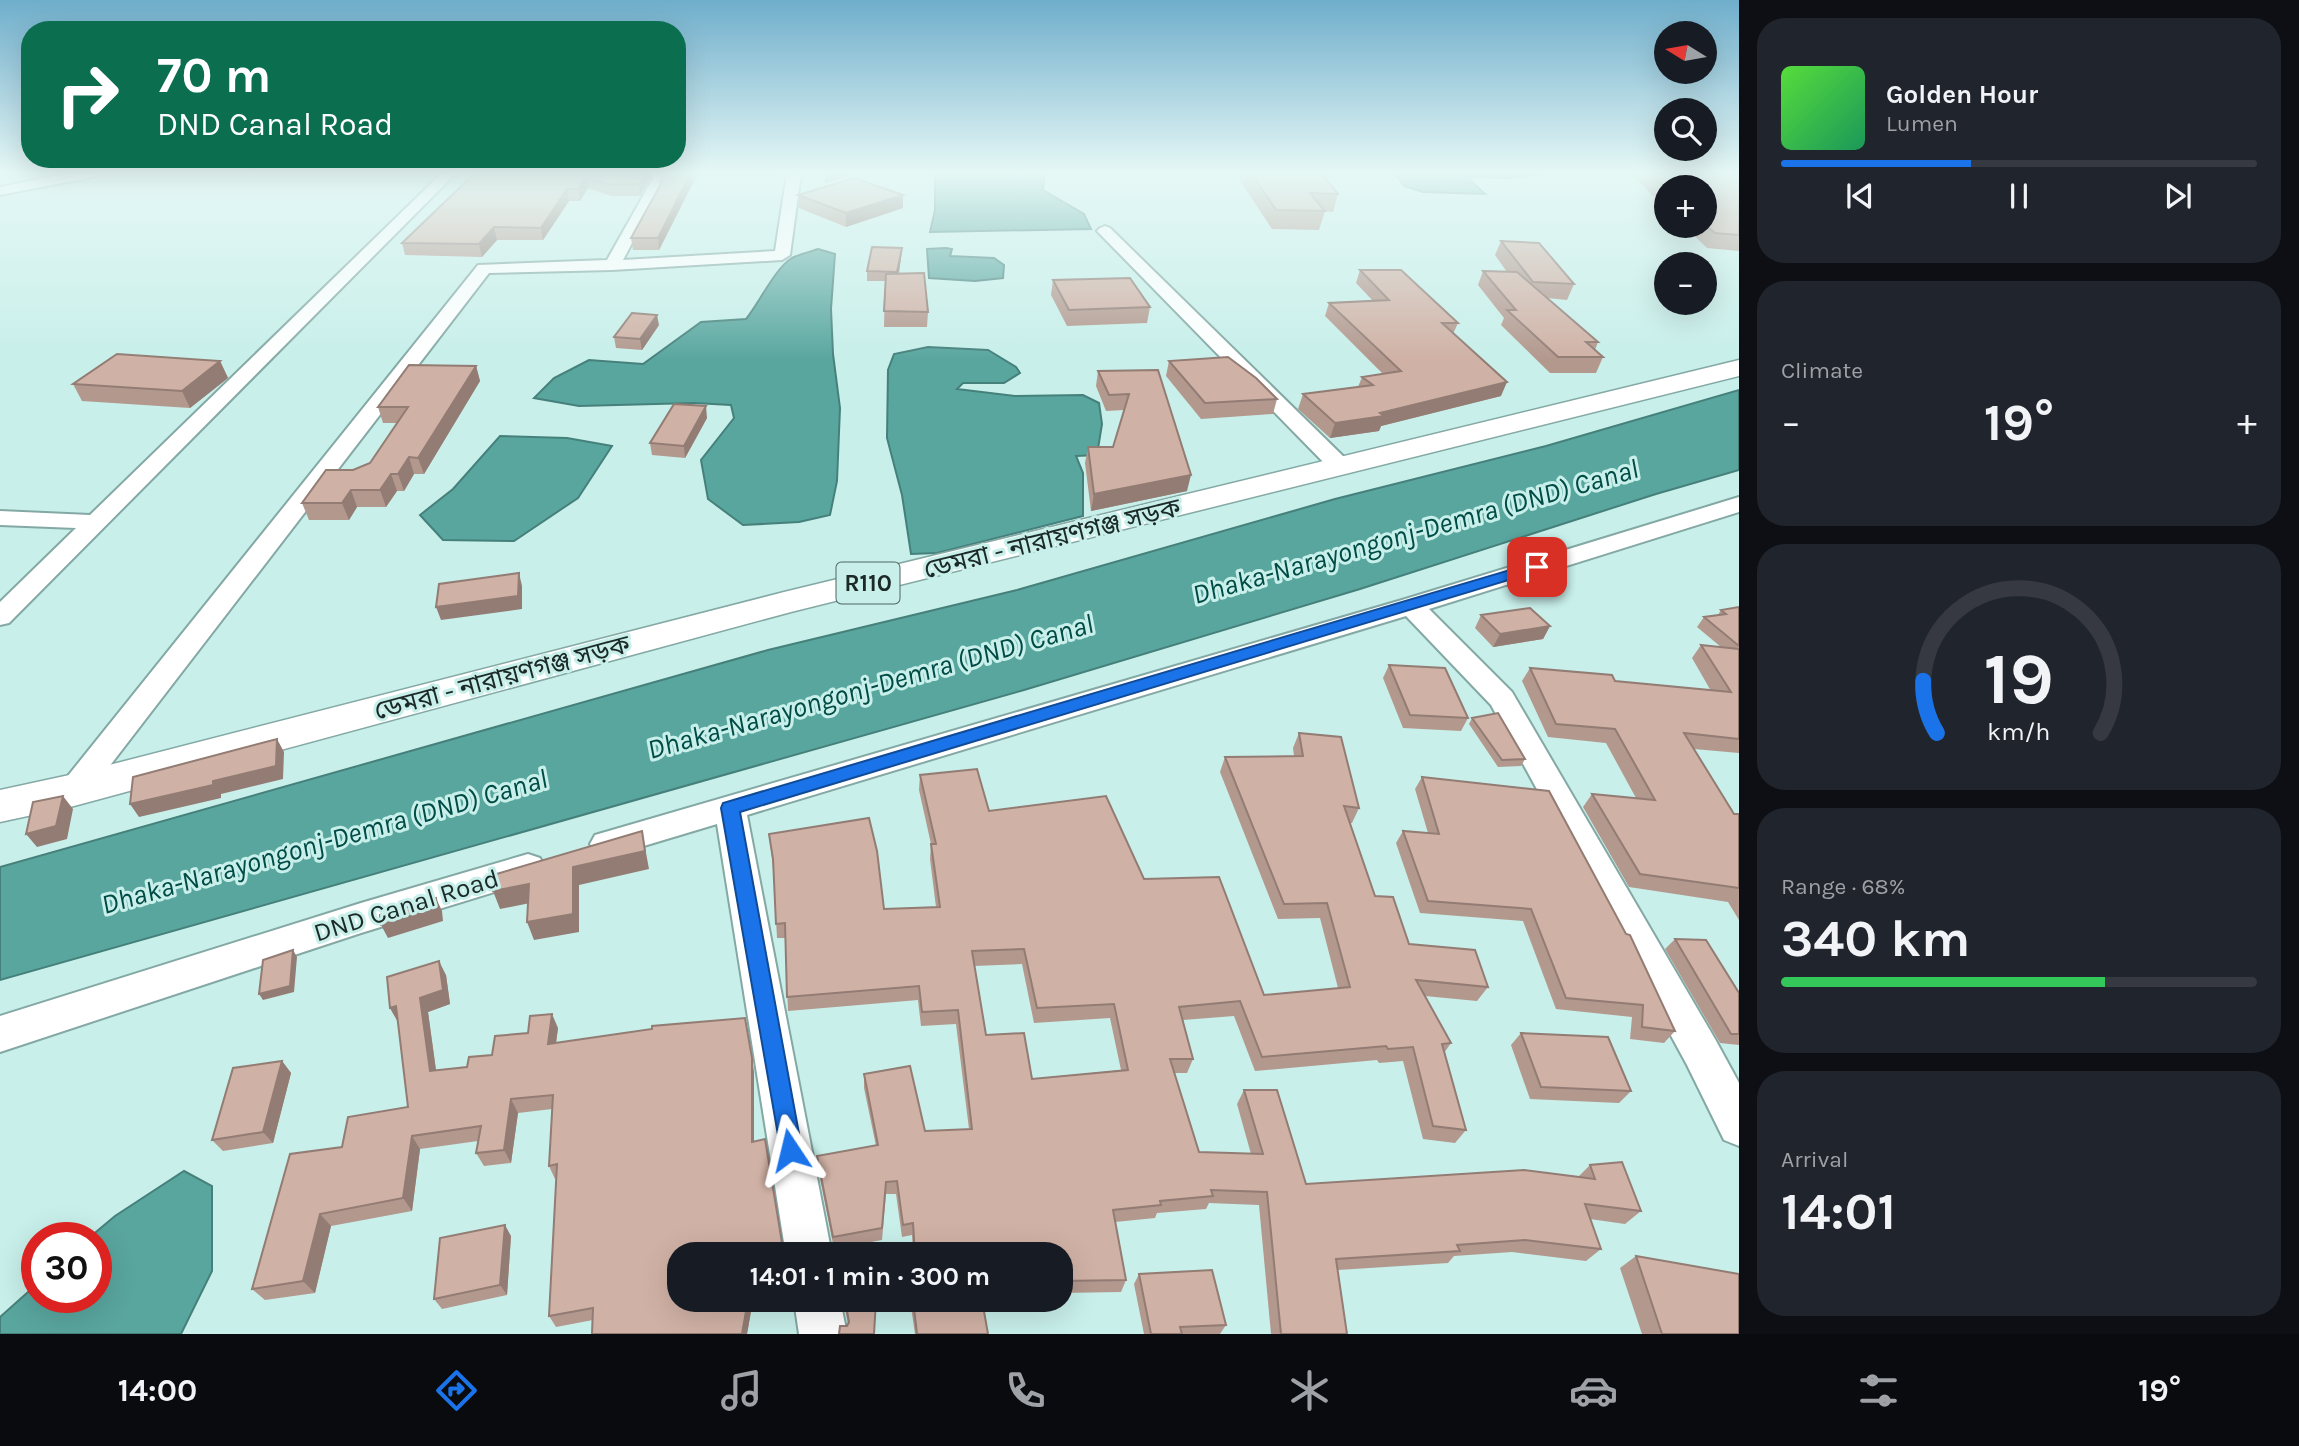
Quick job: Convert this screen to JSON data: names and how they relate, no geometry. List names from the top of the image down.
{
  "streets": {
    "main road": ["ডেমরা - নারায়ণগঞ্জ সড়ক", "R110"],
    "street": ["DND Canal Road"]
  },
  "water": ["Dhaka-Narayongonj-Demra (DND) Canal"],
  "north": "left",
  "page": {
    "map_buttons": ["+", "−"],
    "turn": ["70 m", "DND Canal Road"],
    "song": ["Golden Hour", "Lumen"],
    "tile": [
      "Climate",
      ["Range · 68%", "340 km"],
      ["Arrival", "14:01"]
    ],
    "heat": ["−", "19°", "+"],
    "limit": "30",
    "trip": "14:01 · 1 min · 300 m",
    "tabs": ["14:00", "19°"],
    "gauge": ["19", "km/h"]
  }
}
